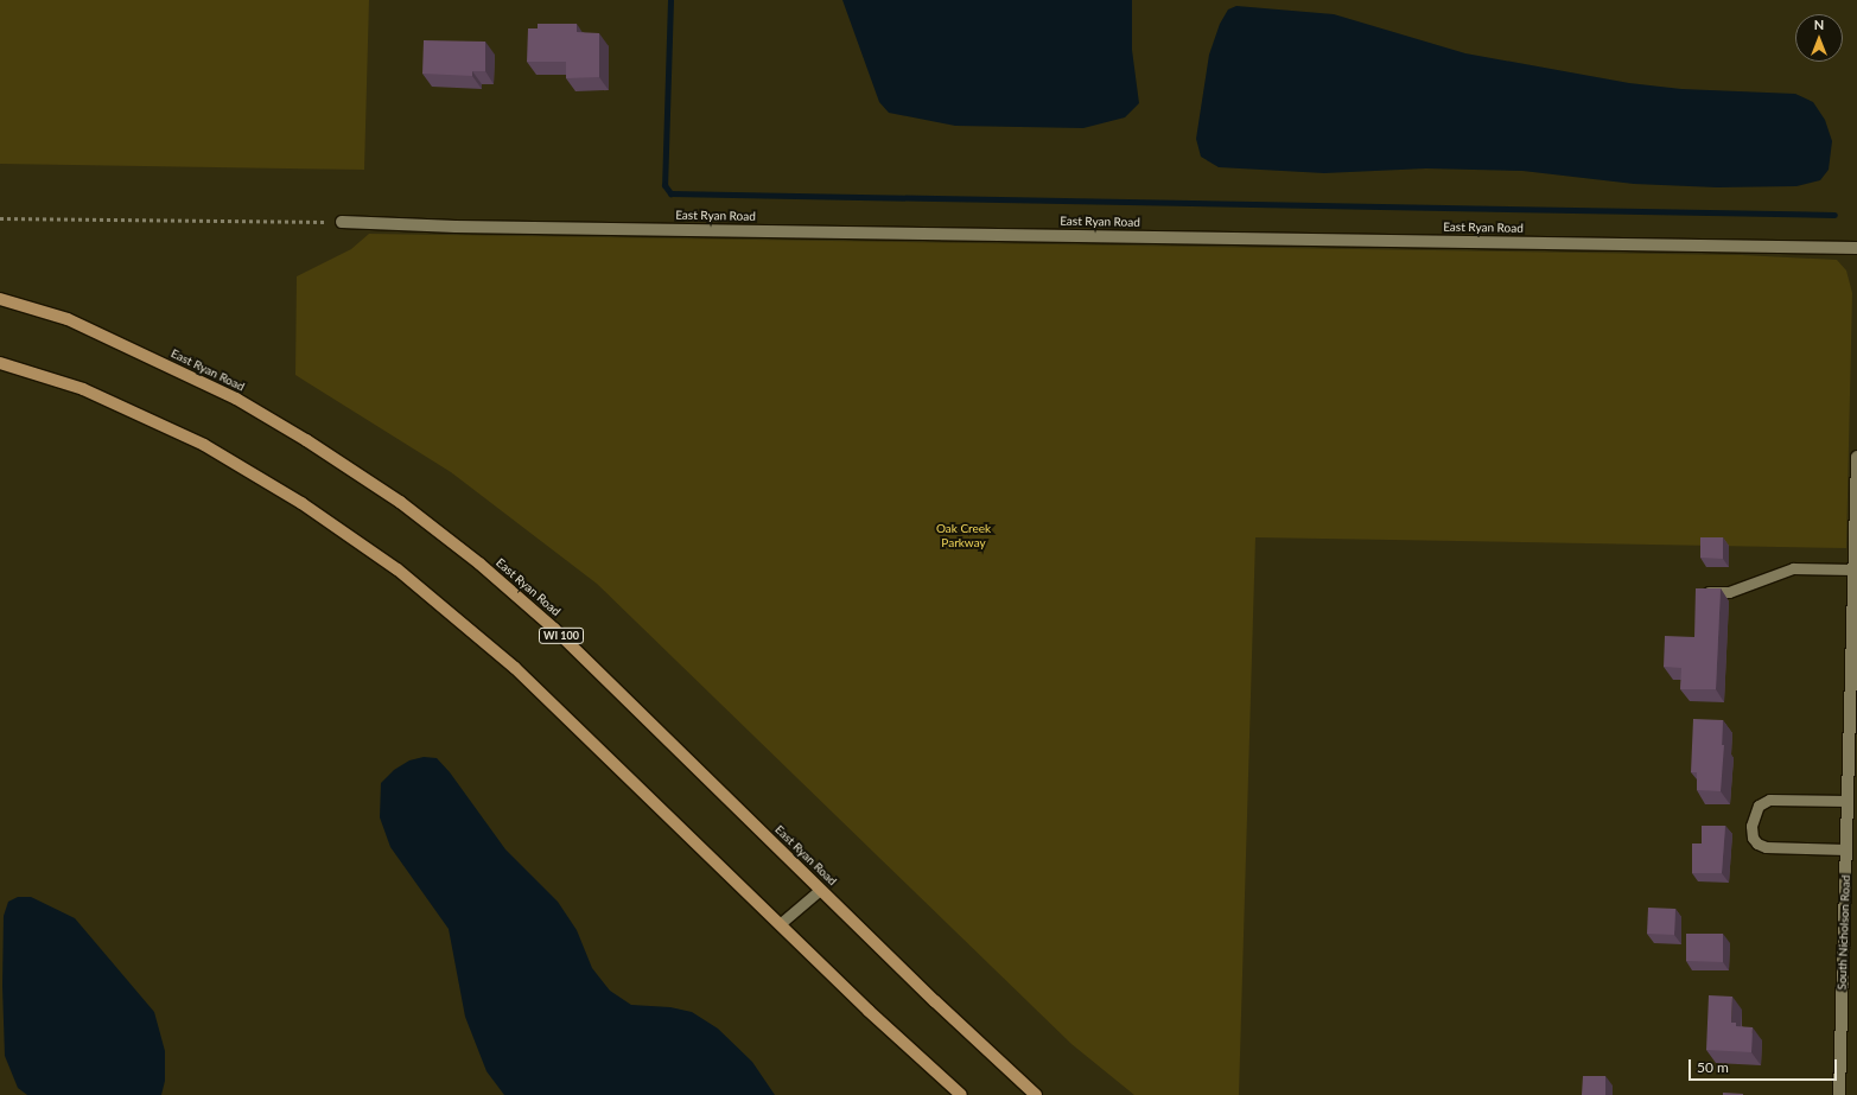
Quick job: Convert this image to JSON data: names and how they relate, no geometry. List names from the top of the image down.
{
  "streets": {
    "main road": ["East Ryan Road", "WI 100"],
    "street": ["South Nicholson Road"]
  },
  "parks": ["Oak Creek Parkway"],
  "scale_bar": "50 m",
  "north": "top"
}
